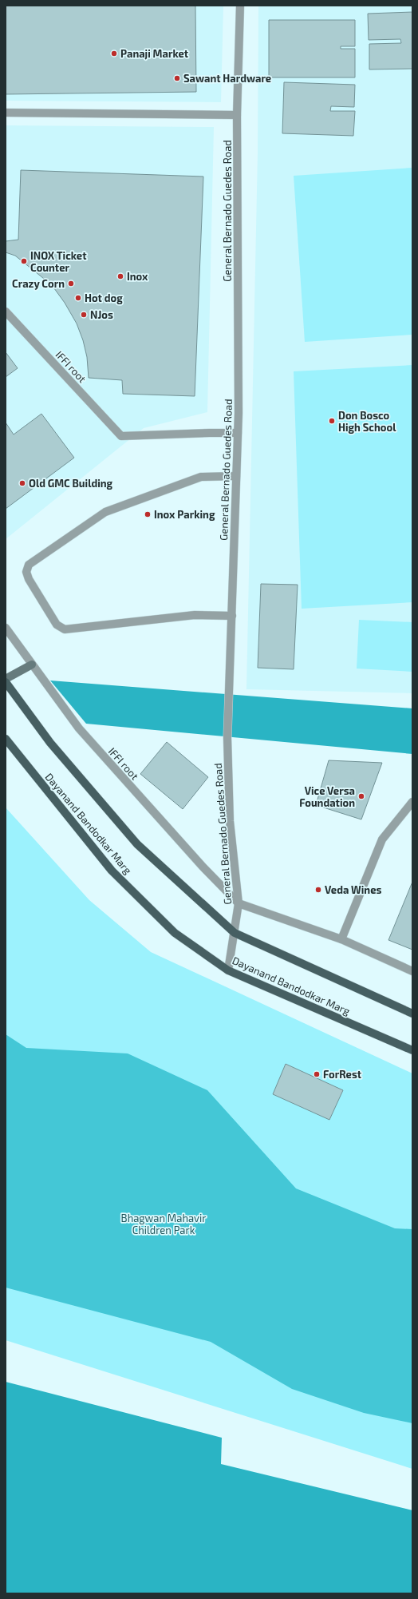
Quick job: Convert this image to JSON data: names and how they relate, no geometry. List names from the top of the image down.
{
  "streets": {
    "main road": ["Dayanand Bandodkar Marg"],
    "street": ["General Bernado Guedes Road", "IFFI root"]
  },
  "crossings": [
    ["General Bernado Guedes Road", "IFFI root"],
    ["General Bernado Guedes Road", "Dayanand Bandodkar Marg"]
  ],
  "parks": ["Bhagwan Mahavir Children Park"],
  "places": [
    "Panaji Market",
    "Sawant Hardware",
    "INOX Ticket Counter",
    "Inox",
    "Crazy Corn",
    "Hot dog",
    "NJos",
    "Don Bosco High School",
    "Old GMC Building",
    "Inox Parking",
    "Vice Versa Foundation",
    "Veda Wines",
    "ForRest"
  ]
}
